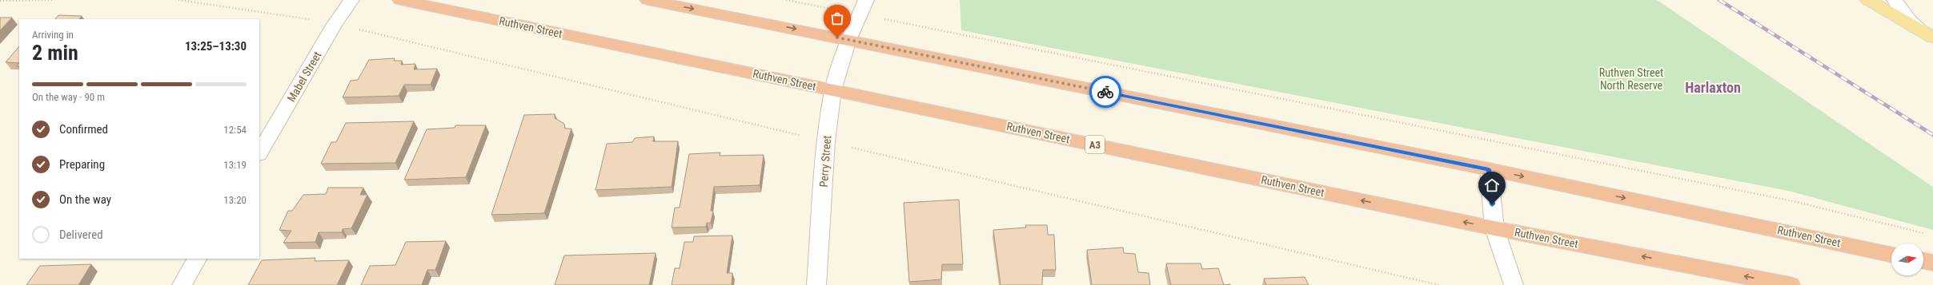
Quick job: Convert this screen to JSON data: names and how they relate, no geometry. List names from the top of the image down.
{
  "streets": {
    "highway": ["Ruthven Street", "A3"],
    "street": ["Mabel Street", "Perry Street"]
  },
  "crossings": [
    ["Ruthven Street", "Perry Street"]
  ],
  "districts": ["Harlaxton"],
  "parks": ["Ruthven Street North Reserve"],
  "north": "right",
  "page": {
    "heading": ["2 min", "Arriving in", "13:25–13:30"],
    "bar": "On the way · 90 m",
    "list": [
      ["Confirmed", "12:54"],
      ["Preparing", "13:19"],
      ["On the way", "13:20"],
      "Delivered"
    ]
  }
}
